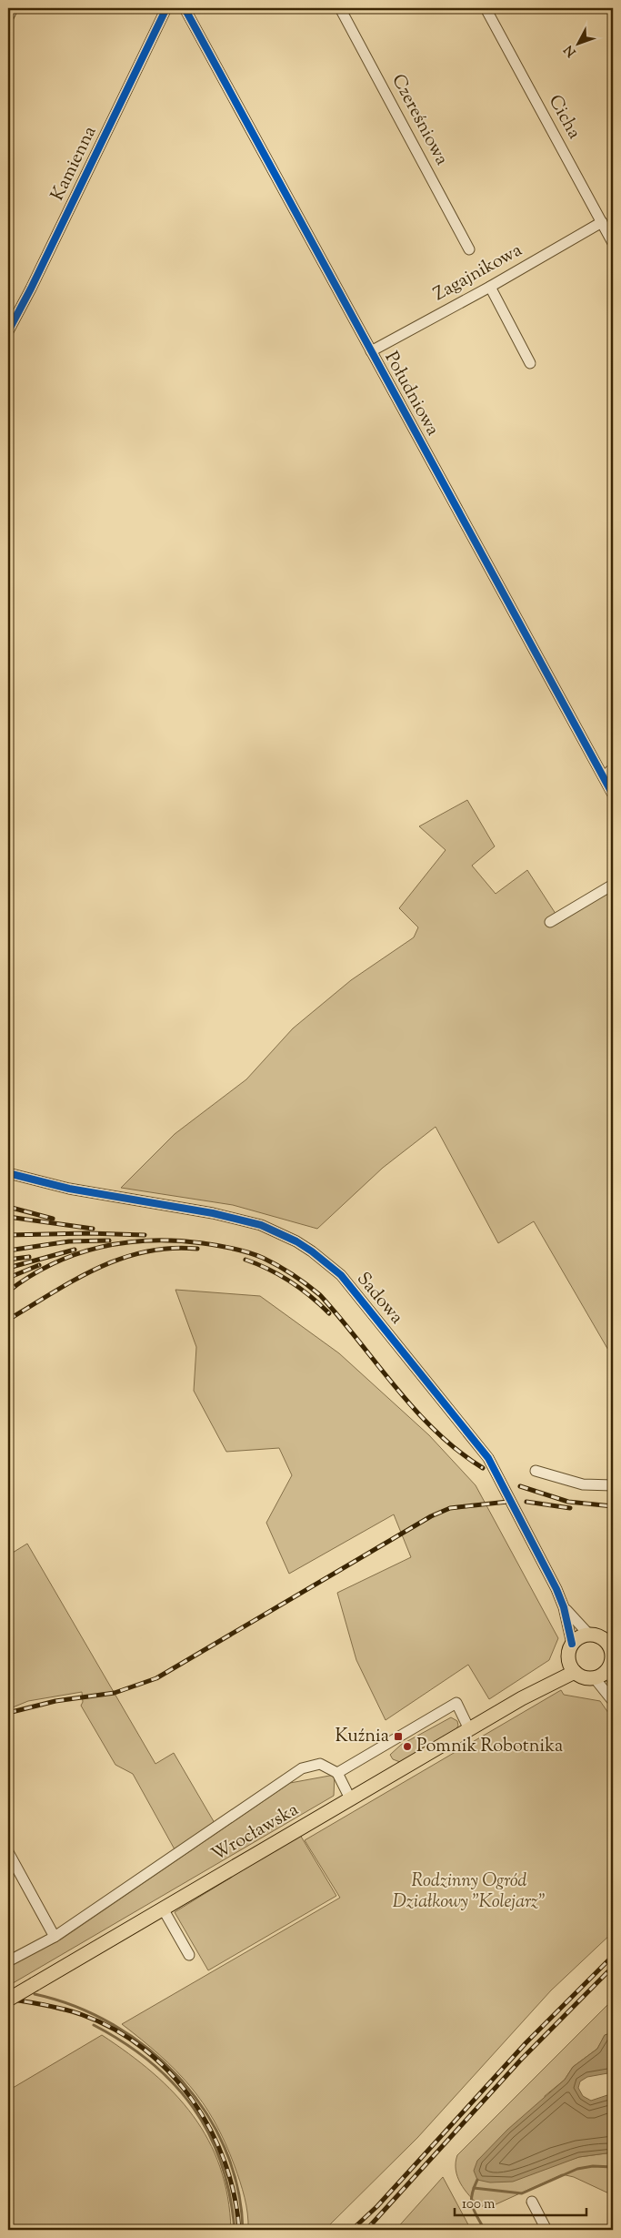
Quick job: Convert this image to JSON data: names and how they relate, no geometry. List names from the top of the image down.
{
  "streets": {
    "main road": ["Wrocławska"],
    "street": [
      "Cicha",
      "Czereśniowa",
      "Kamienna",
      "Zagajnikowa",
      "Południowa",
      "Sadowa"
    ]
  },
  "crossings": [
    ["Cicha", "Zagajnikowa"],
    ["Zagajnikowa", "Południowa"],
    ["Sadowa", "Wrocławska"]
  ],
  "parks": ["Rodzinny Ogród Działkowy \"Kolejarz\""],
  "places": {
    "transit": ["Kuźnia"],
    "other": ["Pomnik Robotnika"]
  },
  "scale_bar": "100 m",
  "north": "bottom left"
}
